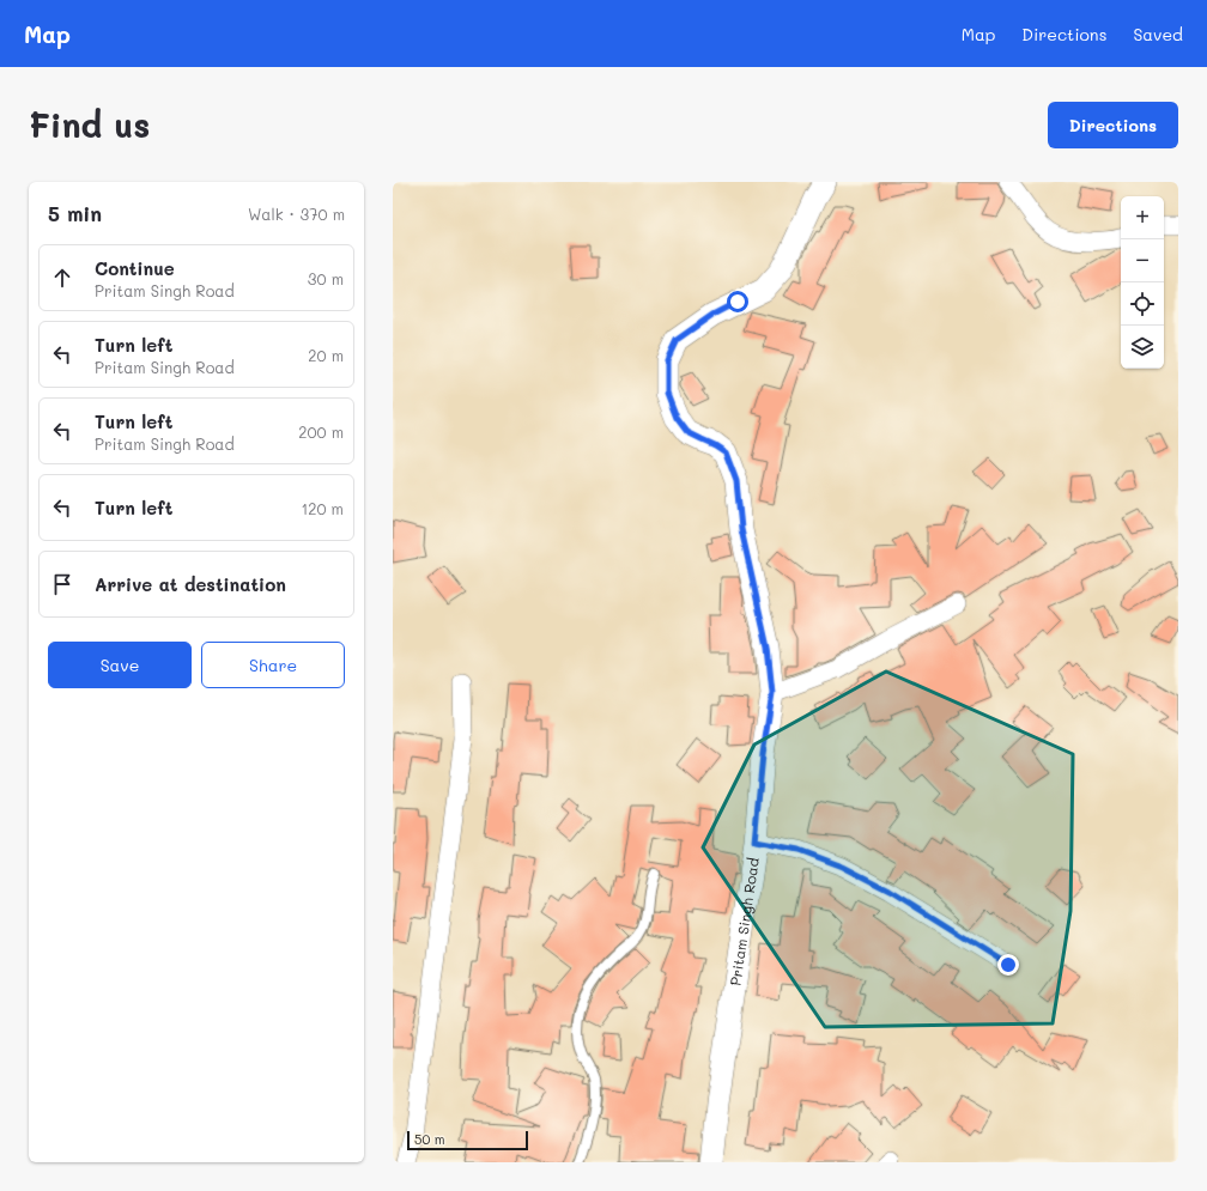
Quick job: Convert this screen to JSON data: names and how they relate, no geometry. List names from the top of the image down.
{
  "streets": {
    "street": ["Pritam Singh Road"]
  },
  "scale_bar": "50 m",
  "page": {
    "header": "Map",
    "nav": ["Map", "Directions", "Saved"],
    "buttons": [
      "Directions",
      ["Save", "Share"]
    ],
    "title": "Find us",
    "heading": ["5 min", "Walk · 370 m"],
    "map_buttons": ["+", "−"],
    "list": [
      ["Continue", "Pritam Singh Road", "30 m"],
      ["Turn left", "Pritam Singh Road", "20 m"],
      ["Turn left", "Pritam Singh Road", "200 m"],
      ["Turn left", "120 m"],
      "Arrive at destination"
    ],
    "scale": "50 m"
  }
}
